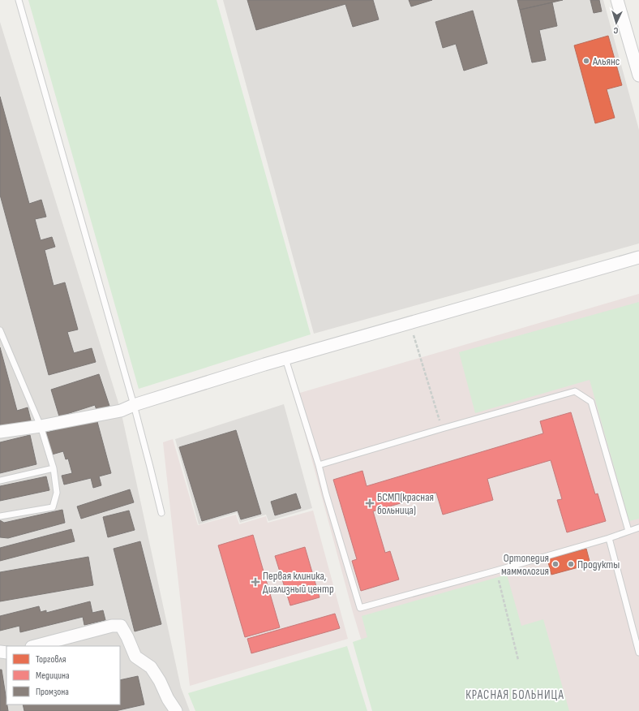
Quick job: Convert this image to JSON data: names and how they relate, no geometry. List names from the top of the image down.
{
  "districts": ["КРАСНАЯ БОЛЬНИЦА"],
  "places": {
    "other": ["Альянс", "Ортопедия маммология", "Продукты"],
    "health": ["БСМП(красная больница)", "Первая клиника, Диализный центр"]
  },
  "legend": ["Торговля", "Медицина", "Промзона"],
  "north": "bottom"
}
